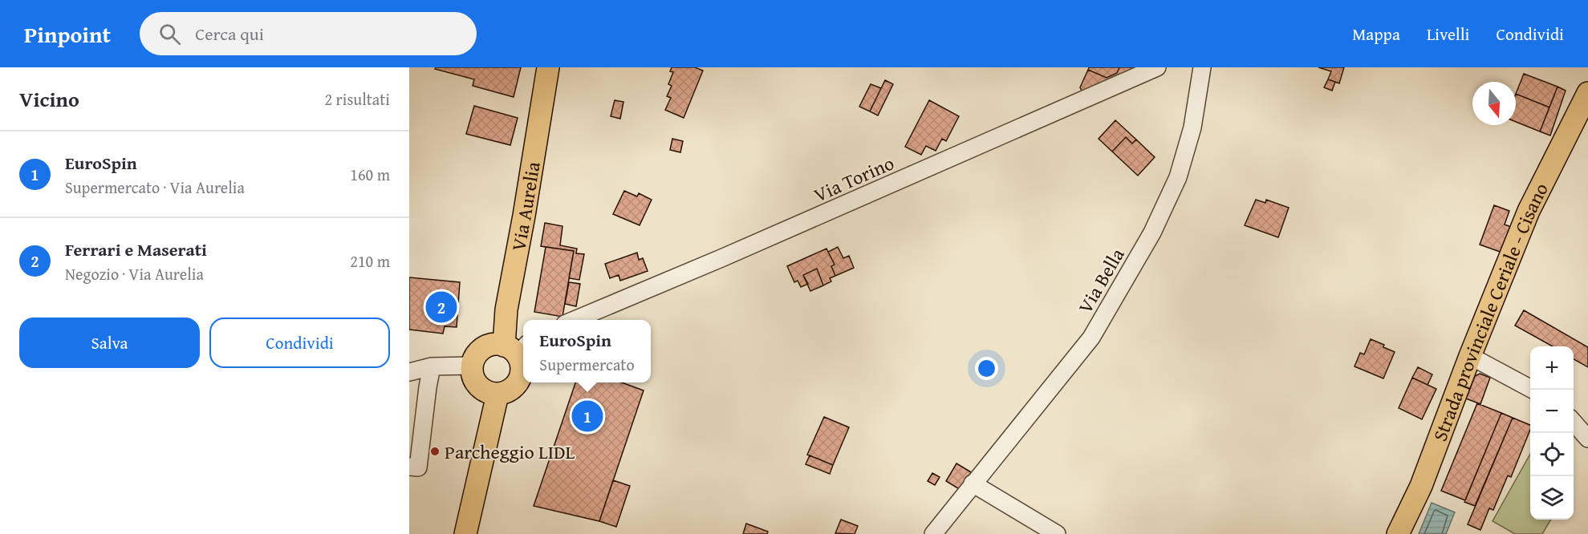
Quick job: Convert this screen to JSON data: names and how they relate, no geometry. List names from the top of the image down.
{
  "streets": {
    "main road": ["Via Aurelia", "Strada provinciale Ceriale - Cisano"],
    "street": ["Via Torino", "Via Bella"]
  },
  "places": ["Parcheggio LIDL"],
  "north": "bottom",
  "page": {
    "header": "Pinpoint",
    "search": "Cerca qui",
    "nav": ["Mappa", "Livelli", "Condividi"],
    "heading": ["Vicino", "2 risultati"],
    "list": [
      {
        "mark": "1",
        "name": "EuroSpin",
        "note": "Supermercato · Via Aurelia",
        "value": "160 m"
      },
      {
        "mark": "2",
        "name": "Ferrari e Maserati",
        "note": "Negozio · Via Aurelia",
        "value": "210 m"
      }
    ],
    "pins": ["2", "1"],
    "buttons": ["Salva", "Condividi"],
    "popup": ["EuroSpin", "Supermercato"],
    "map_buttons": ["+", "−"]
  }
}
